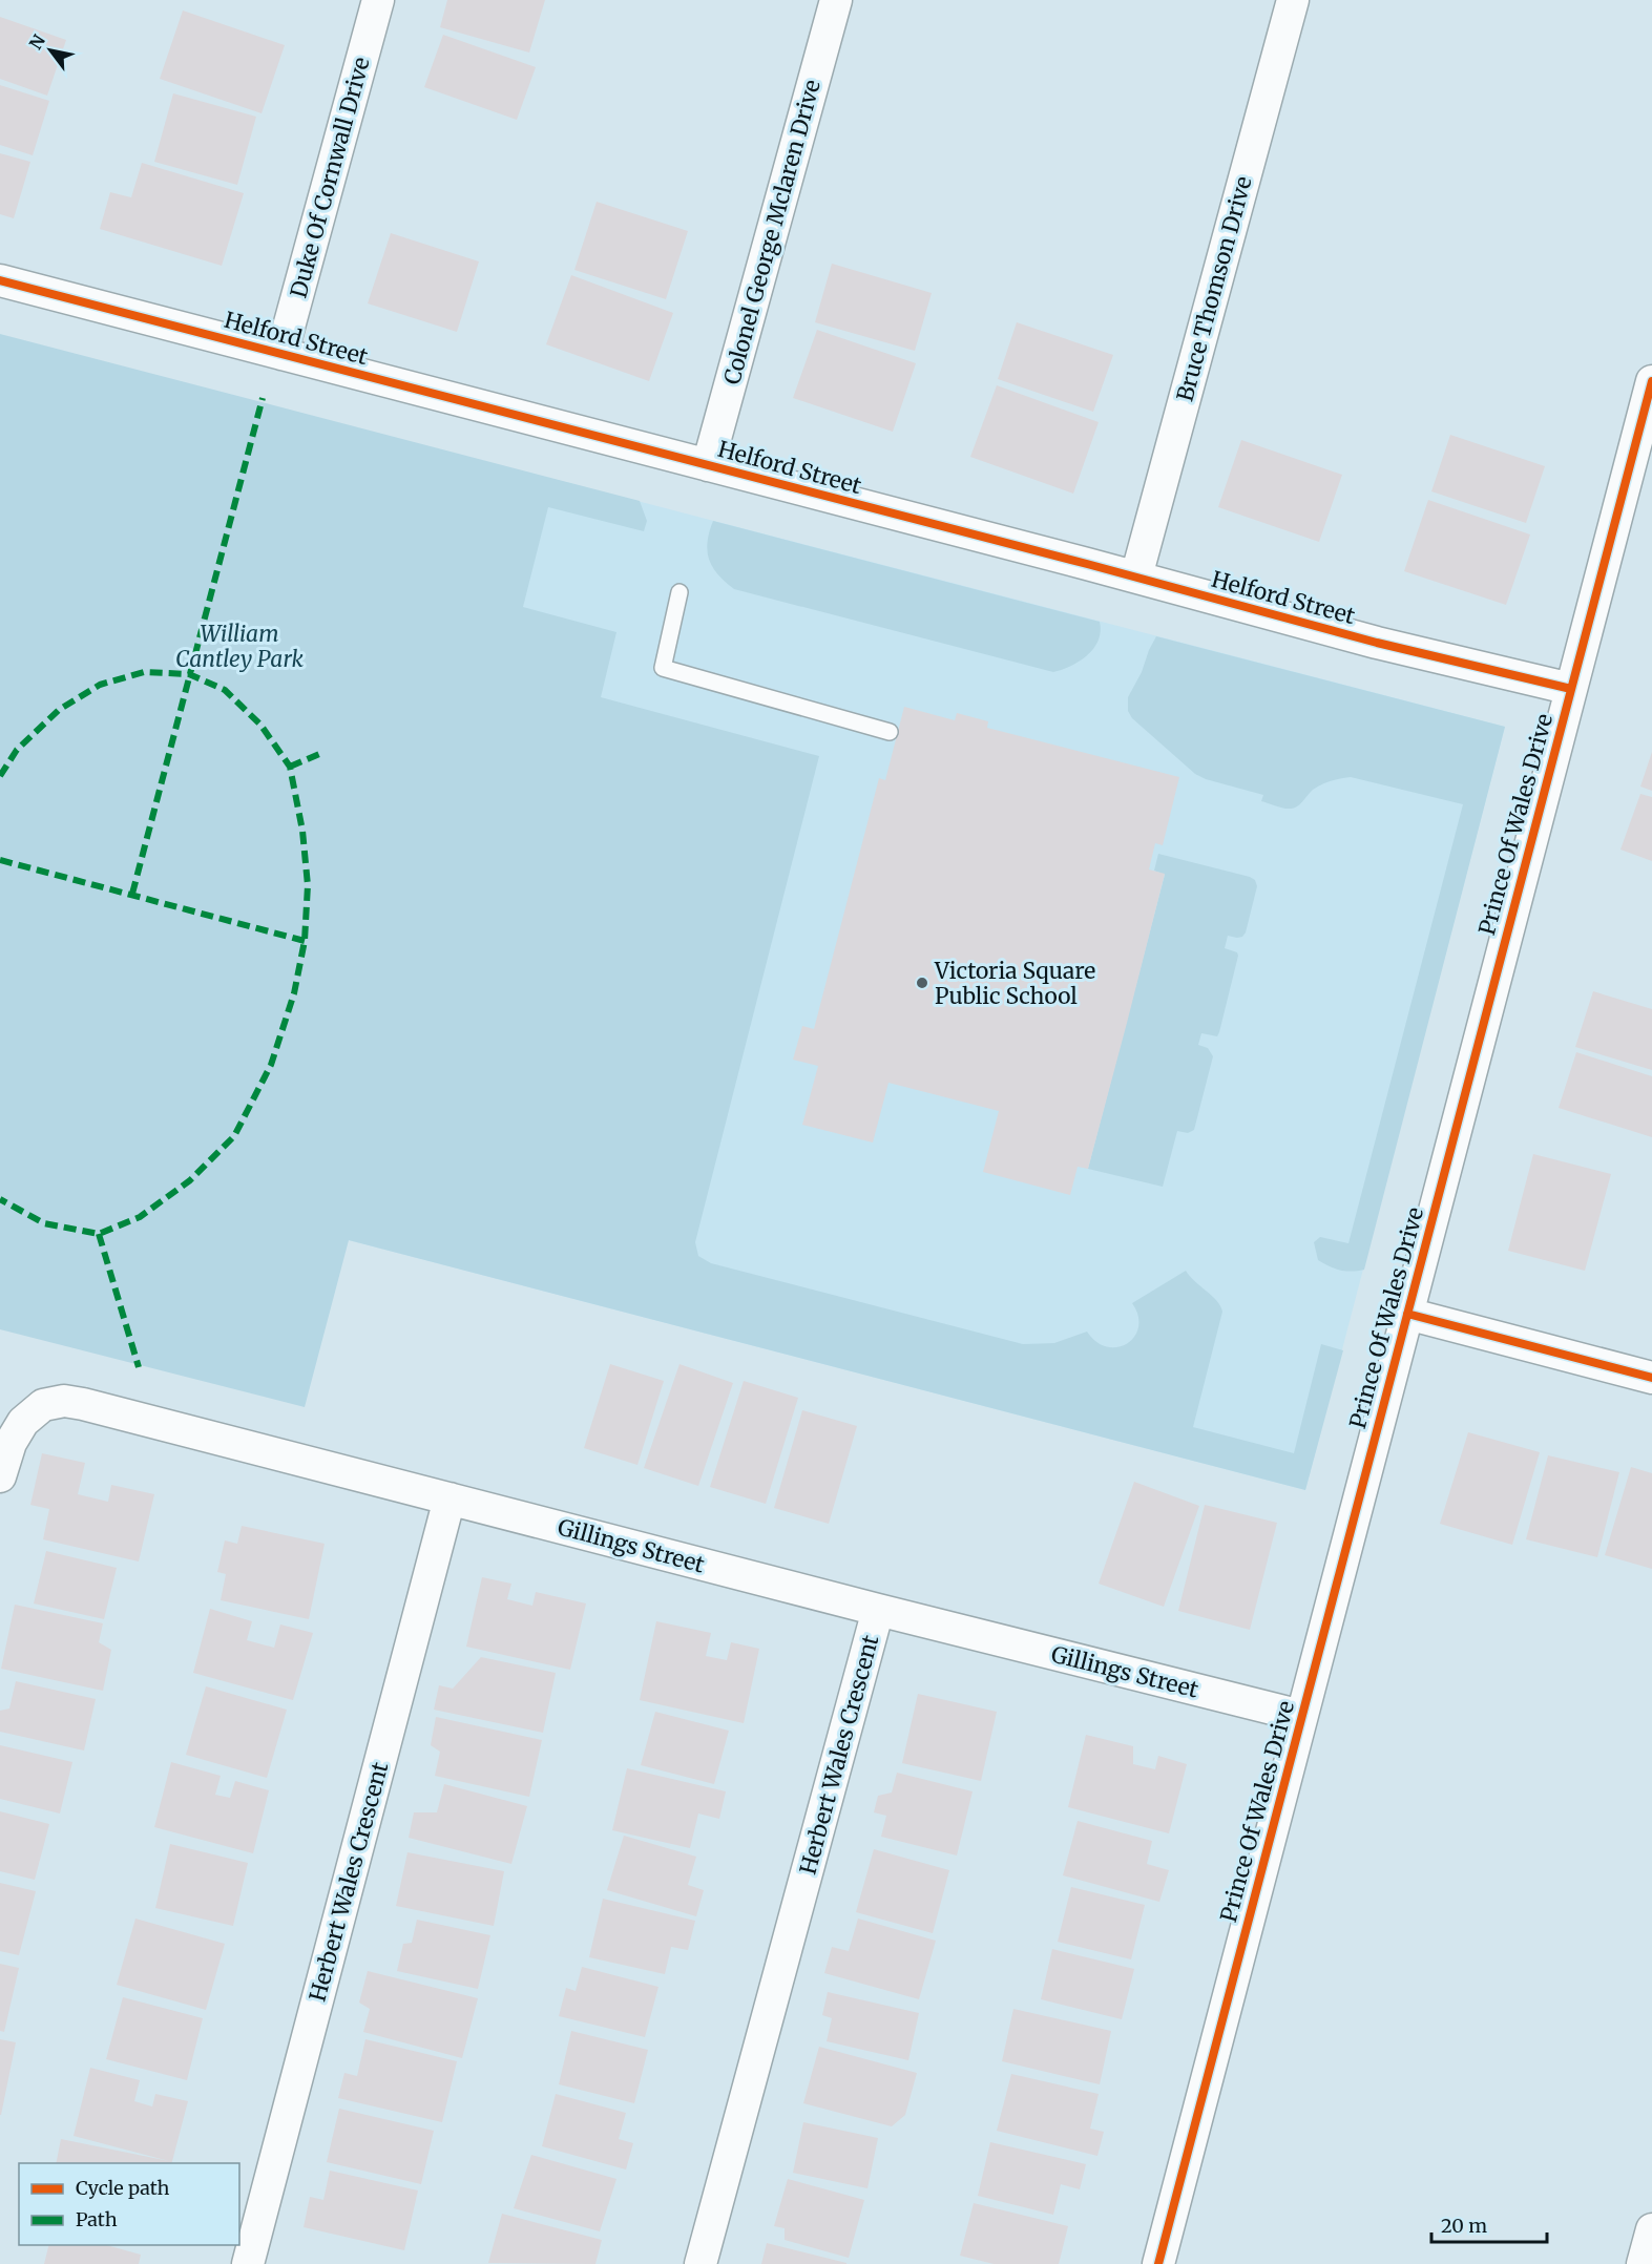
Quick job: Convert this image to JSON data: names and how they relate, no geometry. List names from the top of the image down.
{
  "streets": {
    "street": [
      "Duke Of Cornwall Drive",
      "Colonel George Mclaren Drive",
      "Bruce Thomson Drive",
      "Helford Street",
      "Prince Of Wales Drive",
      "Gillings Street",
      "Herbert Wales Crescent"
    ]
  },
  "crossings": [
    ["Duke Of Cornwall Drive", "Helford Street"],
    ["Colonel George Mclaren Drive", "Helford Street"],
    ["Bruce Thomson Drive", "Helford Street"],
    ["Helford Street", "Prince Of Wales Drive"],
    ["Prince Of Wales Drive", "Gillings Street"],
    ["Gillings Street", "Herbert Wales Crescent"]
  ],
  "parks": ["William Cantley Park"],
  "places": ["Victoria Square Public School"],
  "legend": ["Cycle path", "Path"],
  "scale_bar": "20 m",
  "north": "top left"
}
